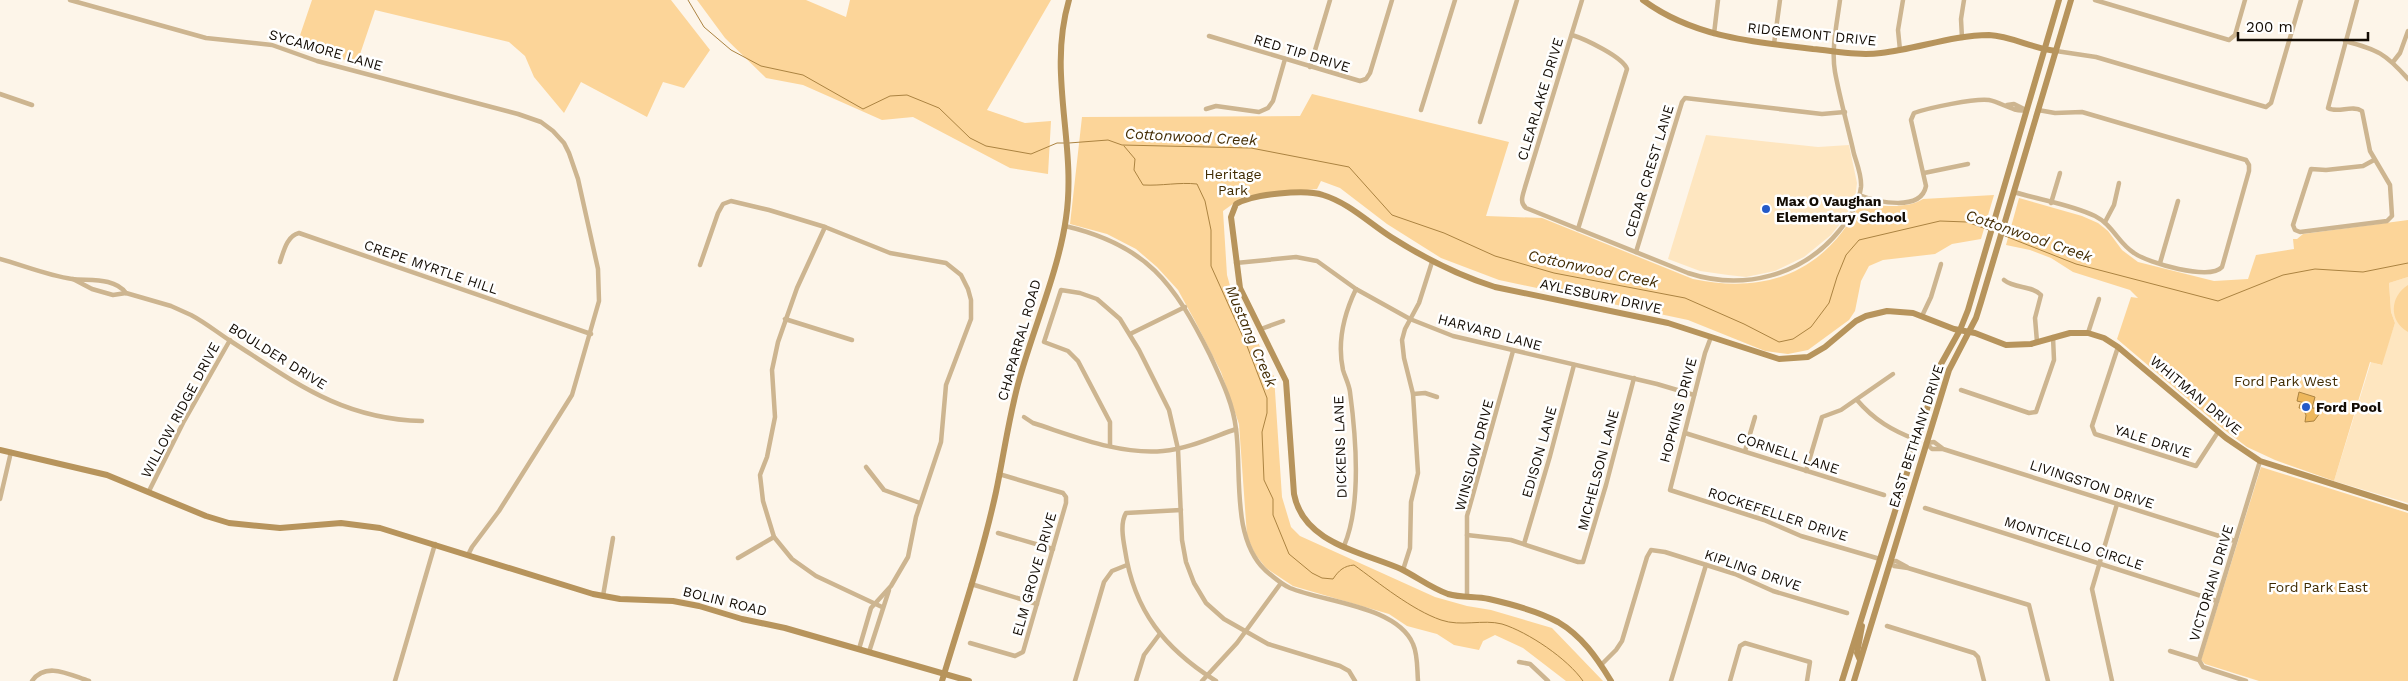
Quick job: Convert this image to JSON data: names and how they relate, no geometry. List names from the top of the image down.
{
  "streets": {
    "street": [
      "RIDGEMONT DRIVE",
      "SYCAMORE LANE",
      "RED TIP DRIVE",
      "CLEARLAKE DRIVE",
      "CEDAR CREST LANE",
      "CREPE MYRTLE HILL",
      "AYLESBURY DRIVE",
      "HARVARD LANE",
      "CHAPARRAL ROAD",
      "BOULDER DRIVE",
      "WHITMAN DRIVE",
      "WILLOW RIDGE DRIVE",
      "HOPKINS DRIVE",
      "EAST BETHANY DRIVE",
      "YALE DRIVE",
      "DICKENS LANE",
      "EDISON LANE",
      "CORNELL LANE",
      "WINSLOW DRIVE",
      "MICHELSON LANE",
      "LIVINGSTON DRIVE",
      "ROCKEFELLER DRIVE",
      "MONTICELLO CIRCLE",
      "KIPLING DRIVE",
      "ELM GROVE DRIVE",
      "VICTORIAN DRIVE",
      "BOLIN ROAD"
    ]
  },
  "crossings": [
    ["RIDGEMONT DRIVE", "EAST BETHANY DRIVE"],
    ["SYCAMORE LANE", "CREPE MYRTLE HILL"],
    ["AYLESBURY DRIVE", "HARVARD LANE"],
    ["AYLESBURY DRIVE", "WHITMAN DRIVE"],
    ["AYLESBURY DRIVE", "HOPKINS DRIVE"],
    ["AYLESBURY DRIVE", "EAST BETHANY DRIVE"],
    ["HARVARD LANE", "HOPKINS DRIVE"],
    ["HARVARD LANE", "DICKENS LANE"],
    ["HARVARD LANE", "EDISON LANE"],
    ["HARVARD LANE", "WINSLOW DRIVE"],
    ["HARVARD LANE", "MICHELSON LANE"],
    ["CHAPARRAL ROAD", "ELM GROVE DRIVE"],
    ["CHAPARRAL ROAD", "BOLIN ROAD"],
    ["BOULDER DRIVE", "WILLOW RIDGE DRIVE"],
    ["WHITMAN DRIVE", "EAST BETHANY DRIVE"],
    ["WHITMAN DRIVE", "YALE DRIVE"],
    ["WHITMAN DRIVE", "VICTORIAN DRIVE"],
    ["WILLOW RIDGE DRIVE", "BOLIN ROAD"],
    ["HOPKINS DRIVE", "CORNELL LANE"],
    ["HOPKINS DRIVE", "ROCKEFELLER DRIVE"],
    ["EAST BETHANY DRIVE", "LIVINGSTON DRIVE"],
    ["EAST BETHANY DRIVE", "ROCKEFELLER DRIVE"],
    ["EDISON LANE", "MICHELSON LANE"],
    ["LIVINGSTON DRIVE", "VICTORIAN DRIVE"],
    ["MONTICELLO CIRCLE", "VICTORIAN DRIVE"]
  ],
  "water": ["Cottonwood Creek", "Mustang Creek"],
  "parks": ["Heritage Park", "Ford Park West", "Ford Park East"],
  "places": ["Max O Vaughan Elementary School", "Ford Pool"],
  "scale_bar": "200 m"
}
